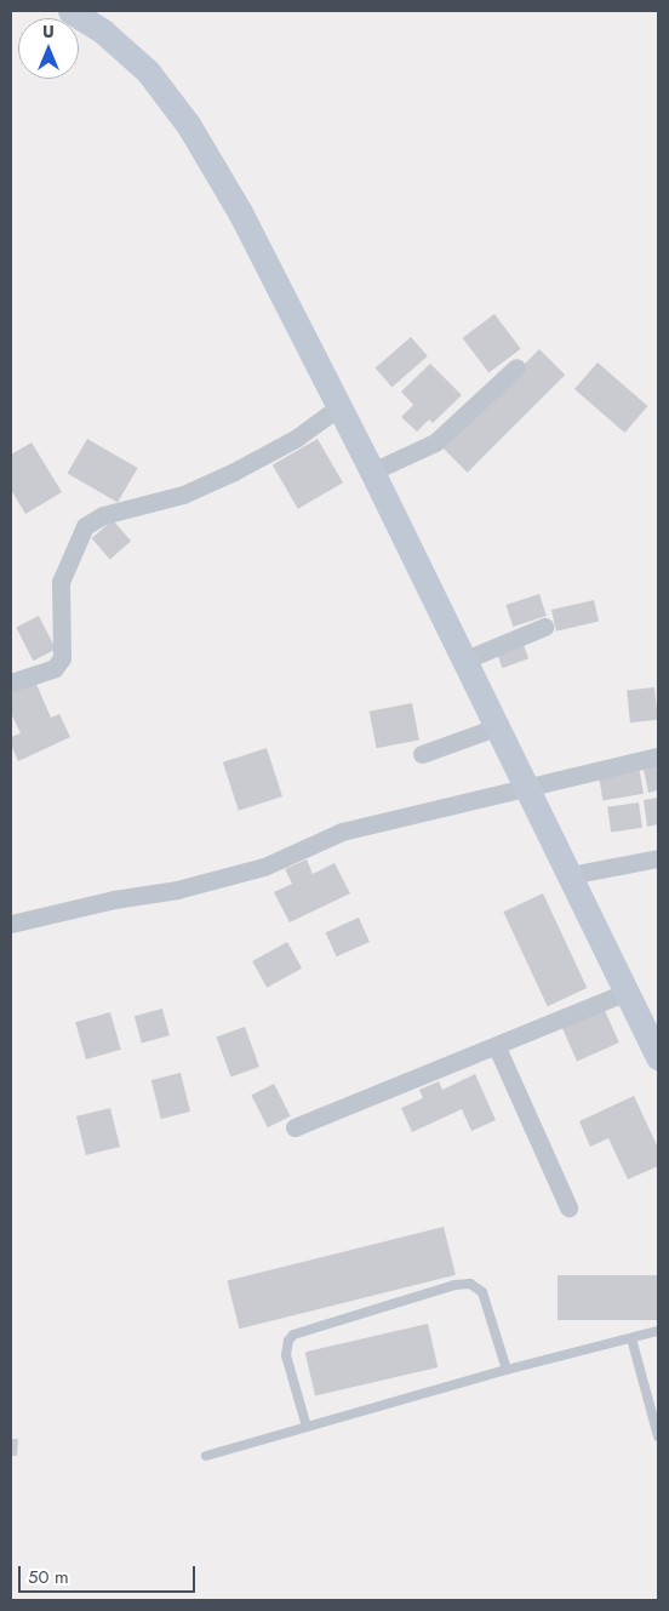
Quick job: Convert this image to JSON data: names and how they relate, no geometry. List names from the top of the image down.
{
  "scale_bar": "50 m",
  "north": "top"
}
